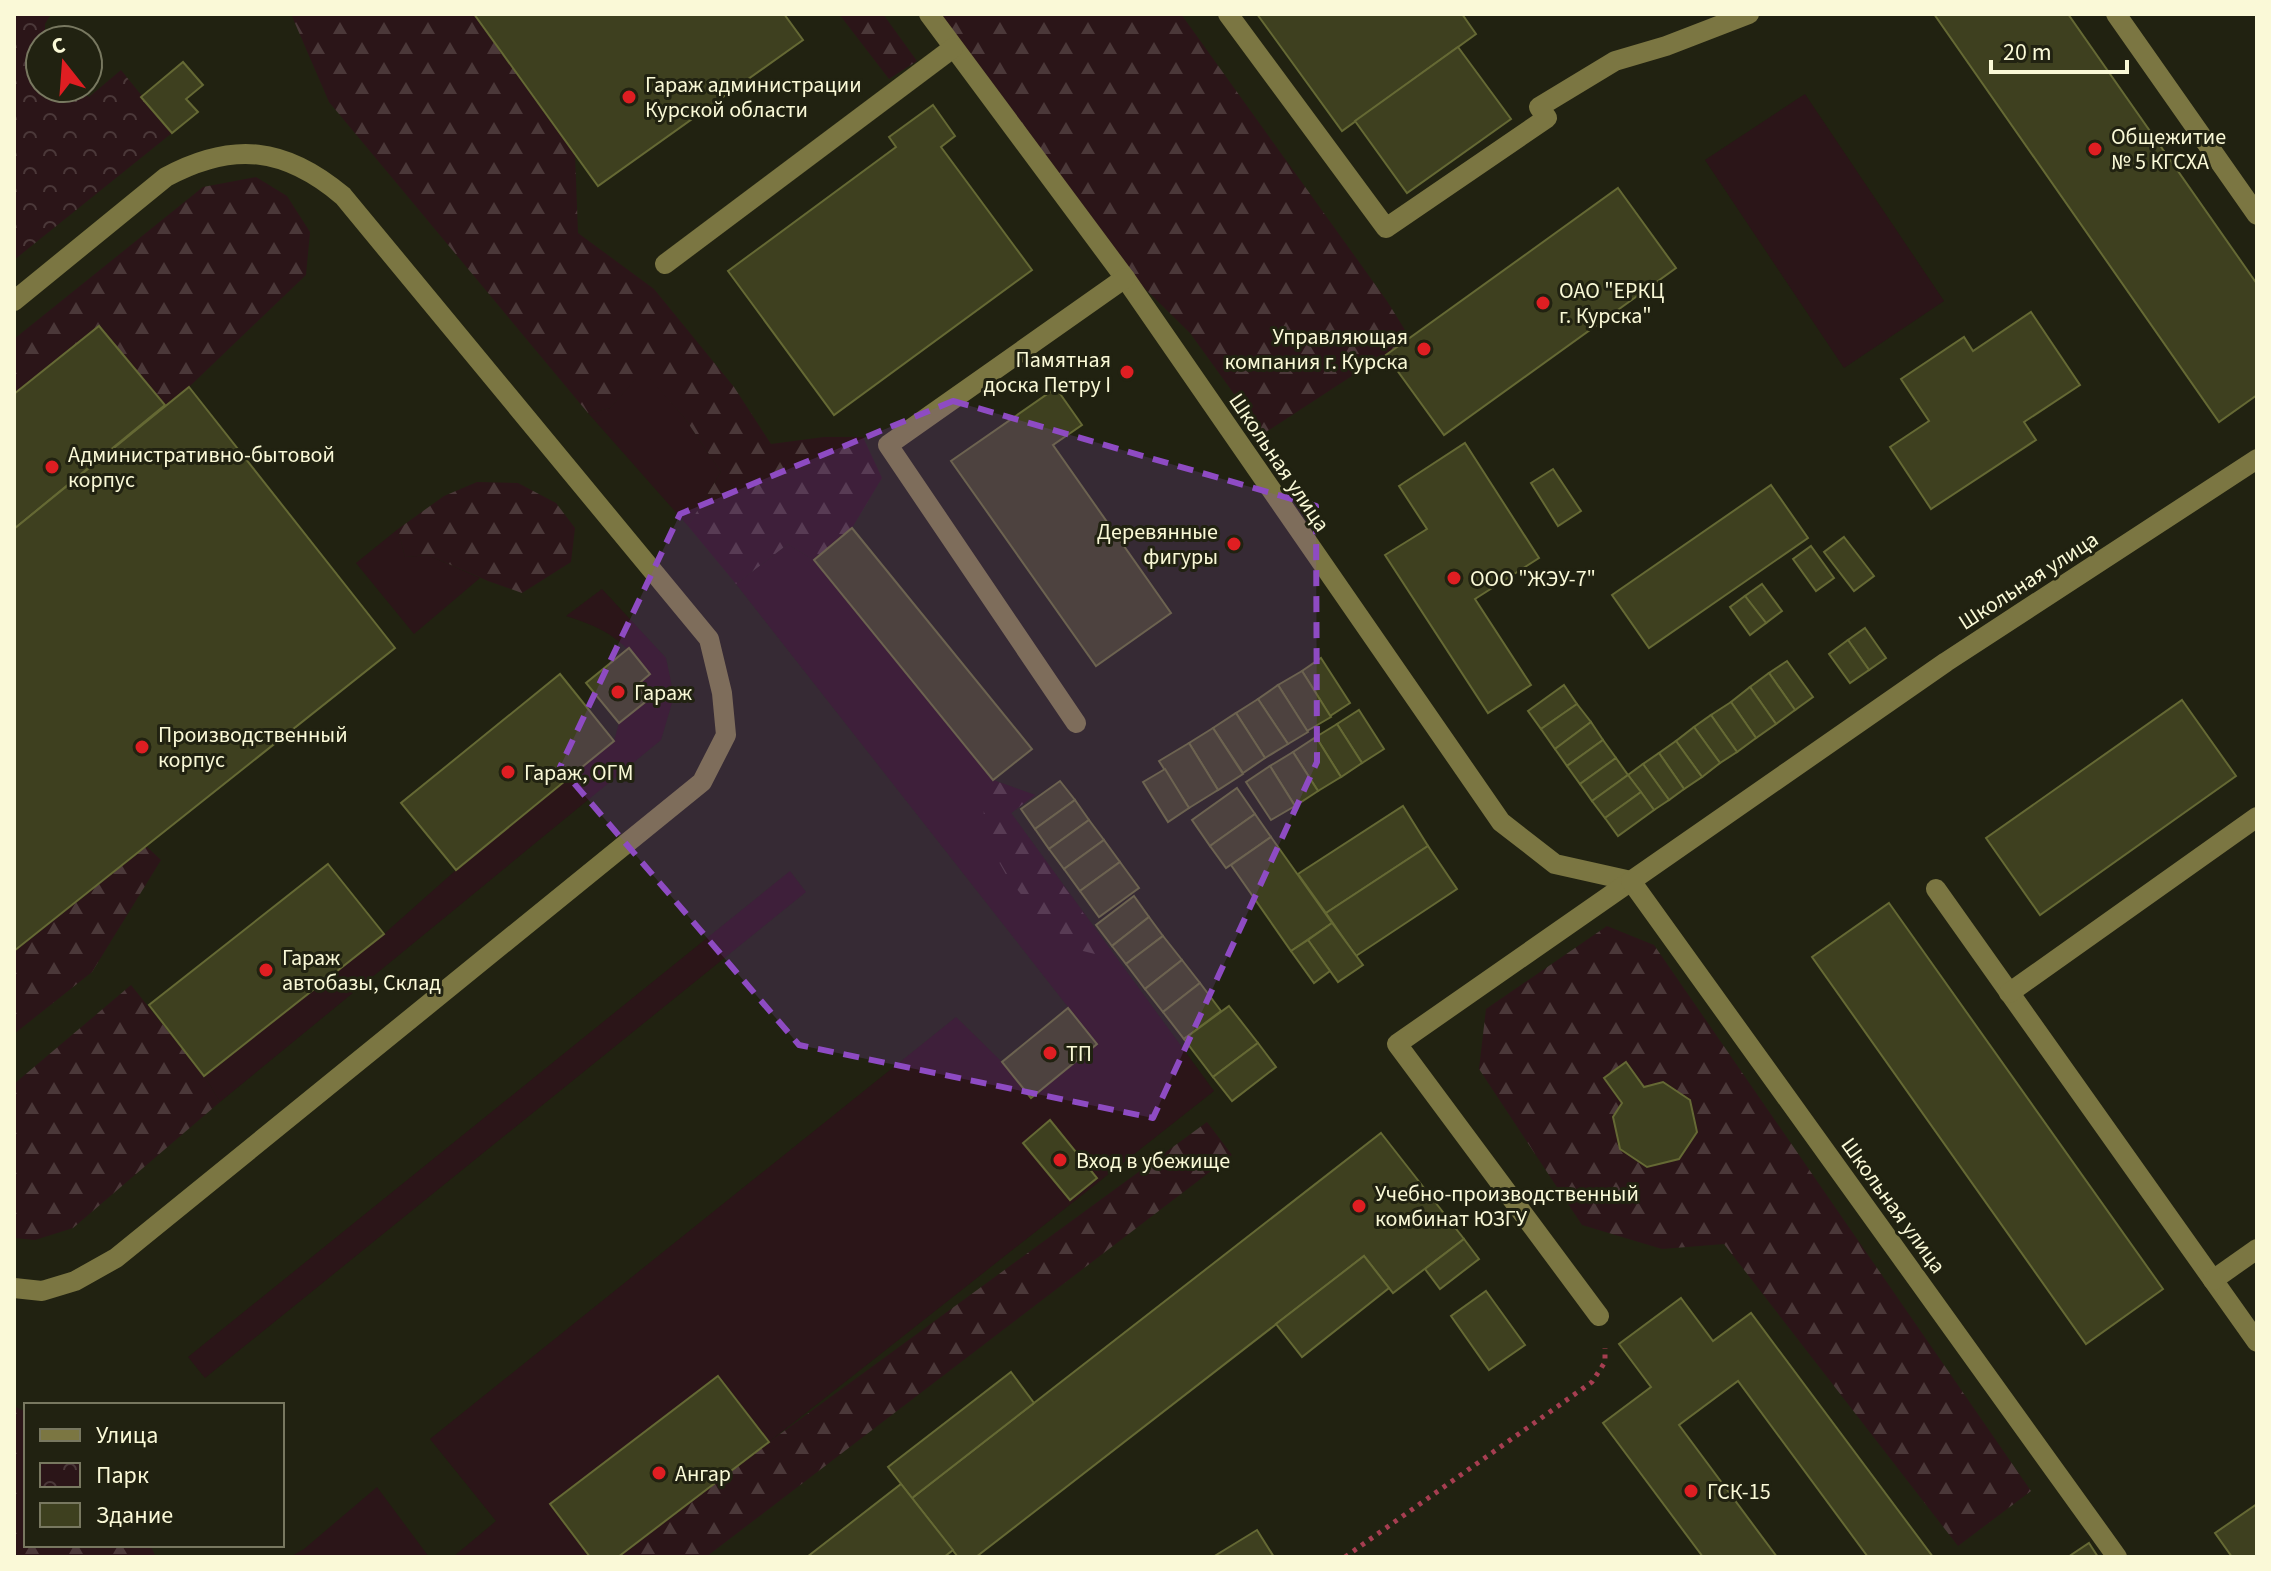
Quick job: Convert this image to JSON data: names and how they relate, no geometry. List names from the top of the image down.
{
  "streets": {
    "street": ["Школьная улица"]
  },
  "places": [
    "Гараж администрации Курской области",
    "Общежитие № 5 КГСХА",
    "ОАО \"ЕРКЦ г. Курска\"",
    "Управляющая компания г. Курска",
    "Памятная доска Петру I",
    "Административно-бытовой корпус",
    "Деревянные фигуры",
    "ООО \"ЖЭУ-7\"",
    "Гараж",
    "Производственный корпус",
    "Гараж, ОГМ",
    "Гараж автобазы, Склад",
    "ТП",
    "Вход в убежище",
    "Учебно-производственный комбинат ЮЗГУ",
    "Ангар",
    "ГСК-15"
  ],
  "legend": ["Улица", "Парк", "Здание"],
  "scale_bar": "20 m",
  "north": "top"
}
